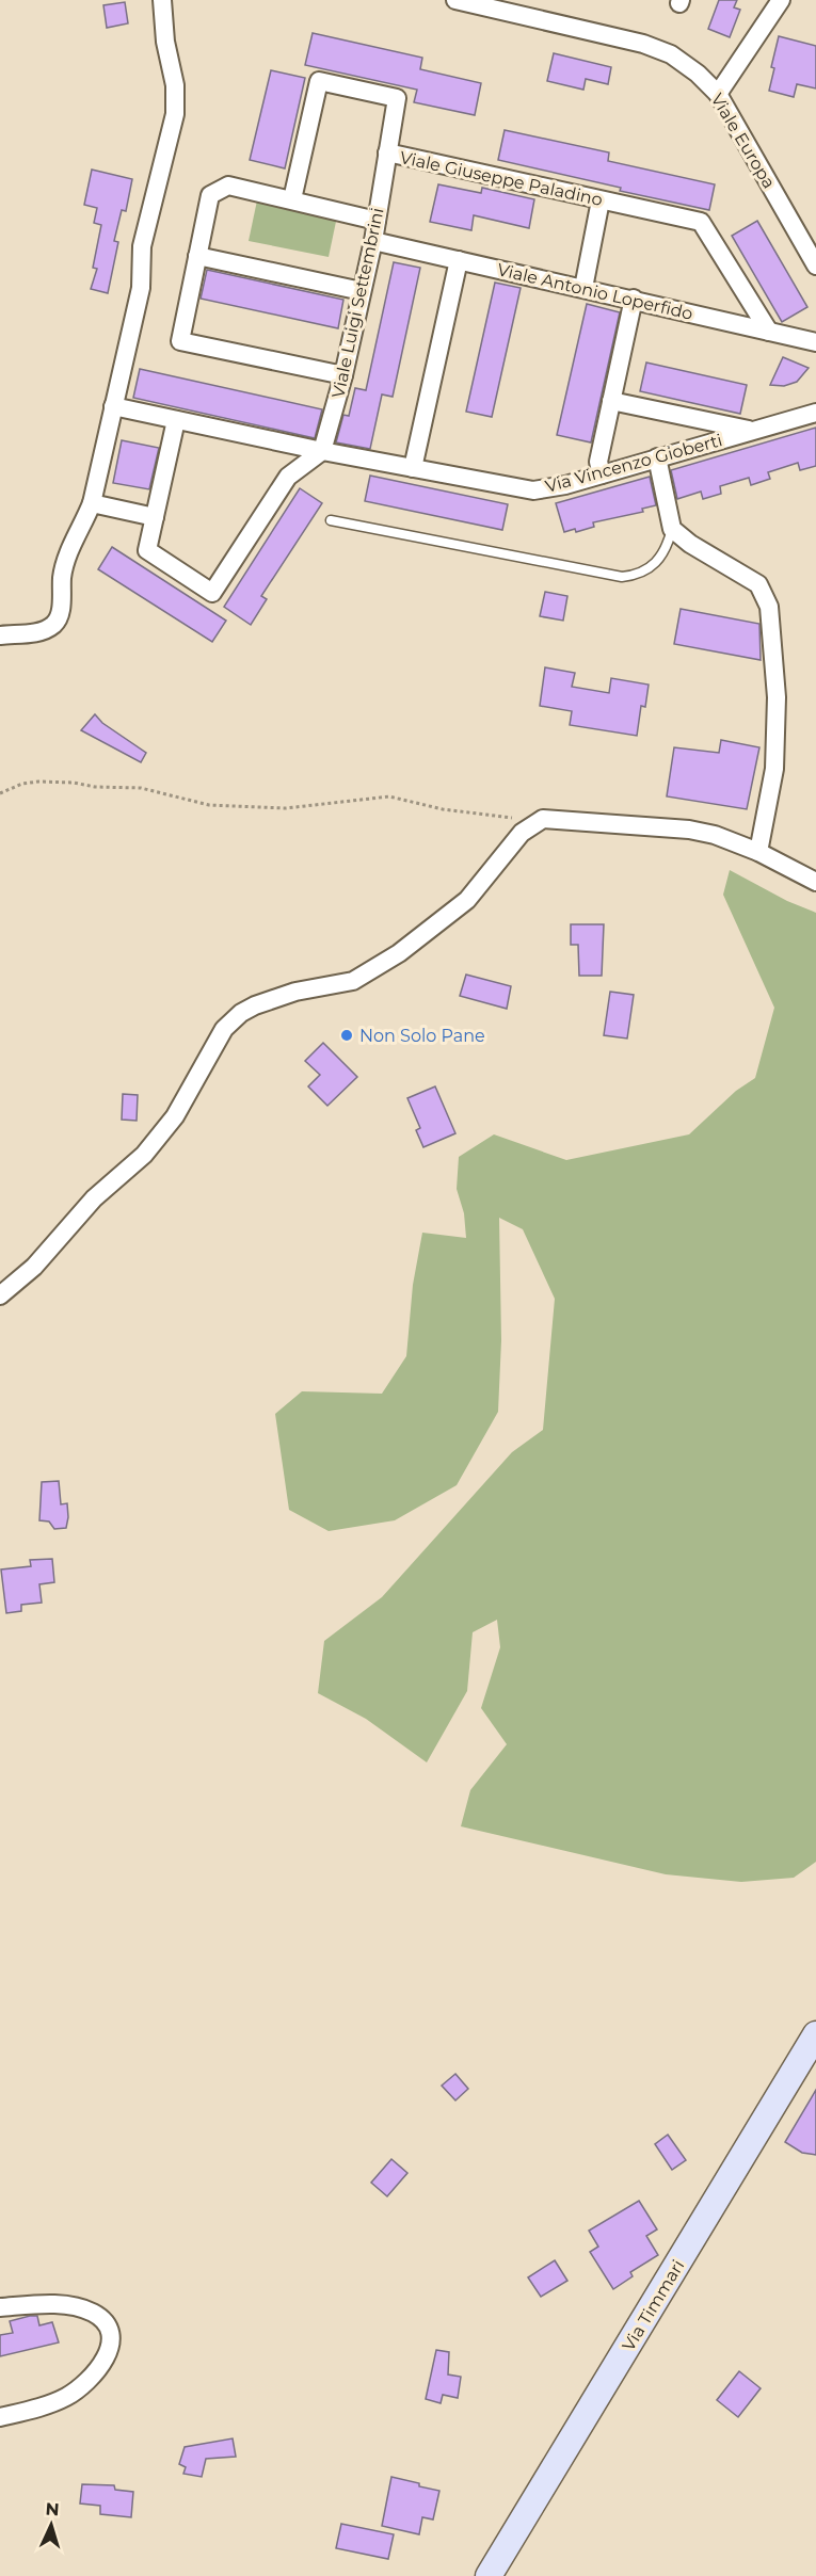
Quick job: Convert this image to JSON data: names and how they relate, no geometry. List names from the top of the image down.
{
  "streets": {
    "main road": ["Via Timmari"],
    "street": [
      "Viale Europa",
      "Viale Giuseppe Paladino",
      "Viale Antonio Loperfido",
      "Viale Luigi Settembrini",
      "Via Vincenzo Gioberti"
    ]
  },
  "crossings": [
    ["Viale Giuseppe Paladino", "Viale Antonio Loperfido"],
    ["Viale Giuseppe Paladino", "Viale Luigi Settembrini"],
    ["Viale Antonio Loperfido", "Viale Luigi Settembrini"],
    ["Viale Luigi Settembrini", "Via Vincenzo Gioberti"]
  ],
  "places": ["Non Solo Pane"],
  "north": "top"
}
